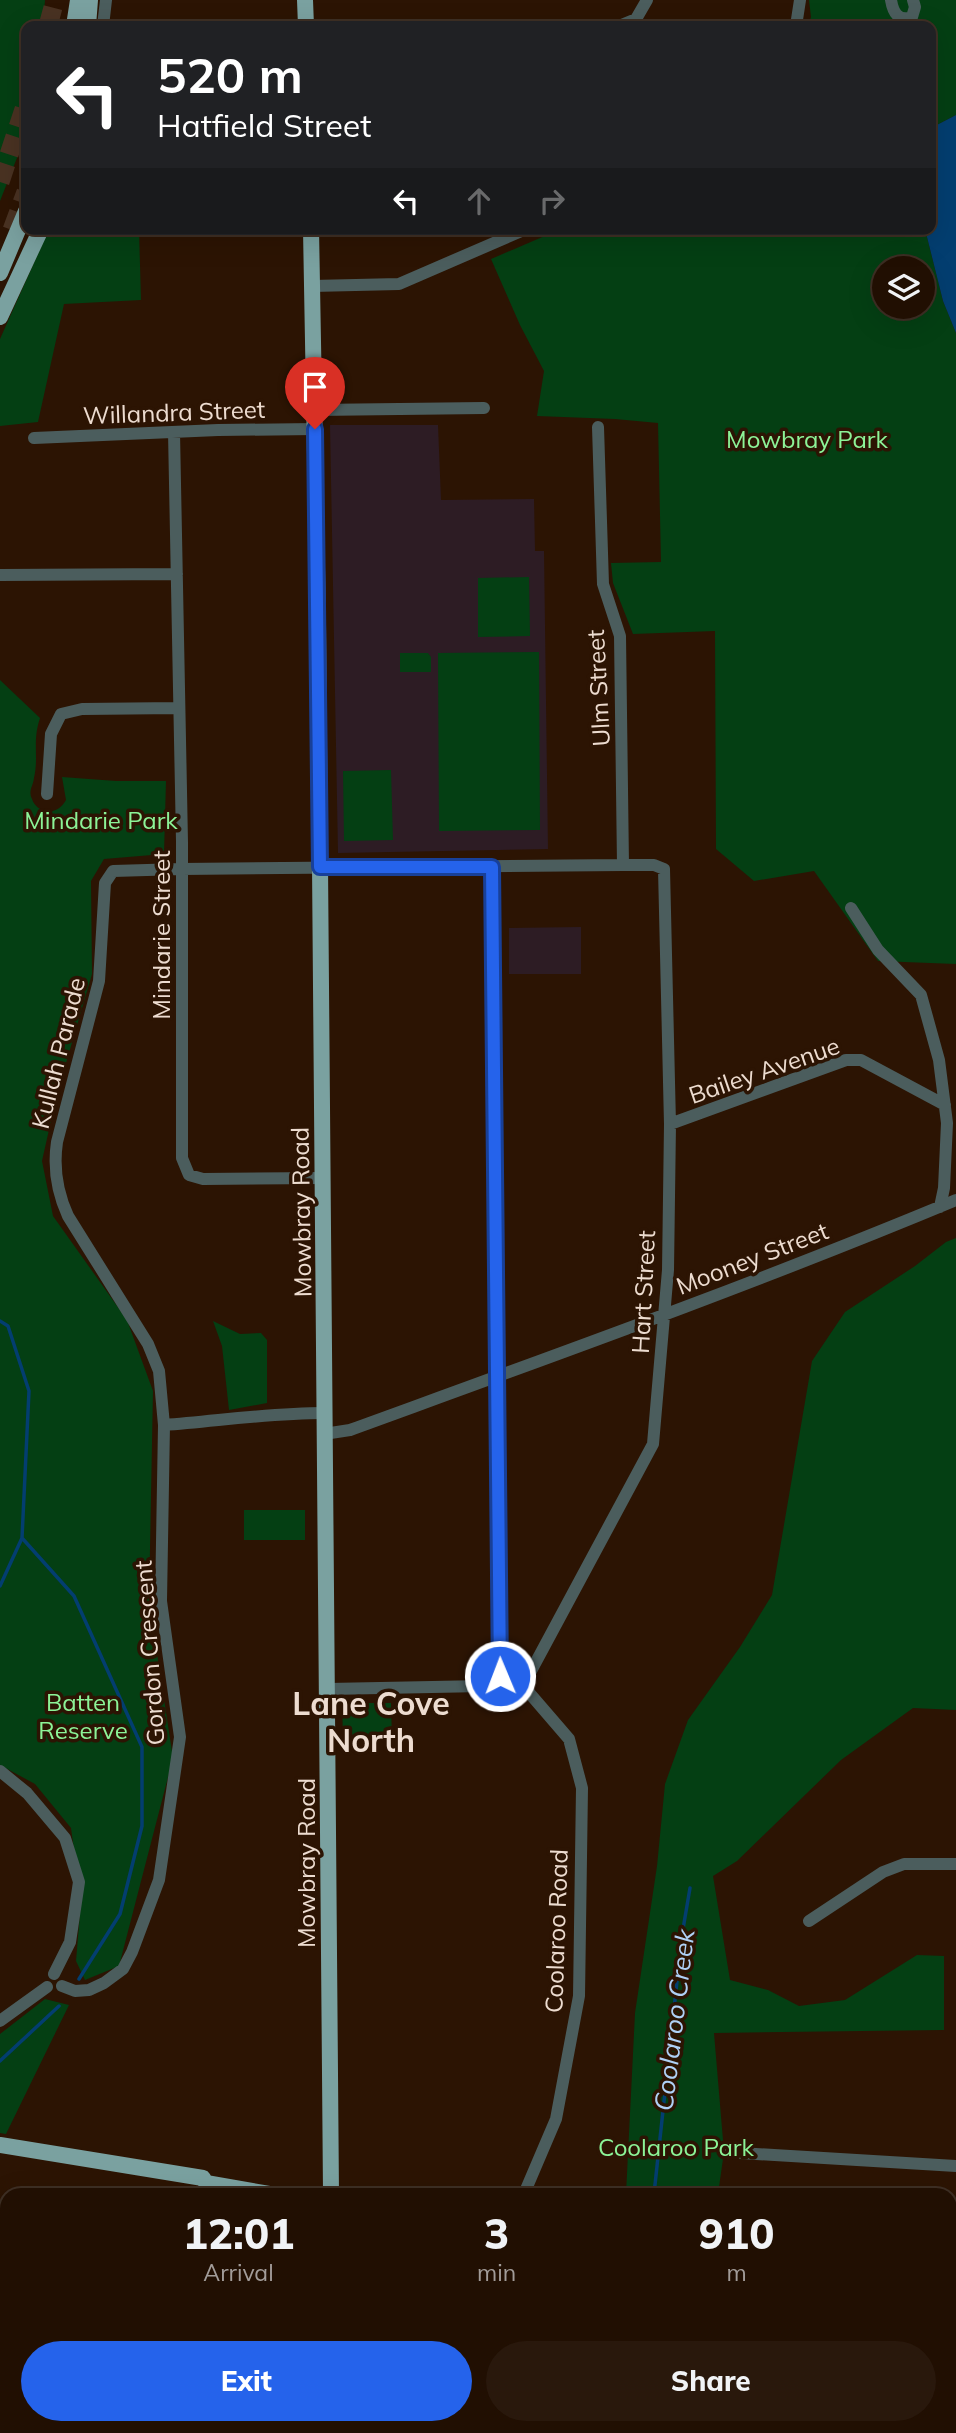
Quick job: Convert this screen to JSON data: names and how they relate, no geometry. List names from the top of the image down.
{
  "streets": {
    "main road": ["Mowbray Road"],
    "street": [
      "Willandra Street",
      "Ulm Street",
      "Mindarie Street",
      "Kullah Parade",
      "Bailey Avenue",
      "Mooney Street",
      "Hart Street",
      "Gordon Crescent",
      "Coolaroo Road"
    ]
  },
  "crossings": [
    ["Willandra Street", "Mindarie Street"],
    ["Willandra Street", "Mowbray Road"],
    ["Ulm Street", "Kullah Parade"],
    ["Mindarie Street", "Kullah Parade"],
    ["Mindarie Street", "Mowbray Road"],
    ["Kullah Parade", "Mowbray Road"],
    ["Kullah Parade", "Hart Street"],
    ["Kullah Parade", "Gordon Crescent"],
    ["Bailey Avenue", "Hart Street"],
    ["Mowbray Road", "Mooney Street"],
    ["Mooney Street", "Hart Street"],
    ["Hart Street", "Coolaroo Road"]
  ],
  "districts": ["Lane Cove North"],
  "water": ["Coolaroo Creek"],
  "parks": [
    "Mowbray Park",
    "Mindarie Park",
    "Batten Reserve",
    "Coolaroo Park"
  ],
  "page": {
    "turn": ["520 m", "Hatfield Street"],
    "eta": [
      "12:01",
      "Arrival",
      "3",
      "min",
      "910",
      "m"
    ],
    "buttons": ["Exit", "Share"]
  }
}
